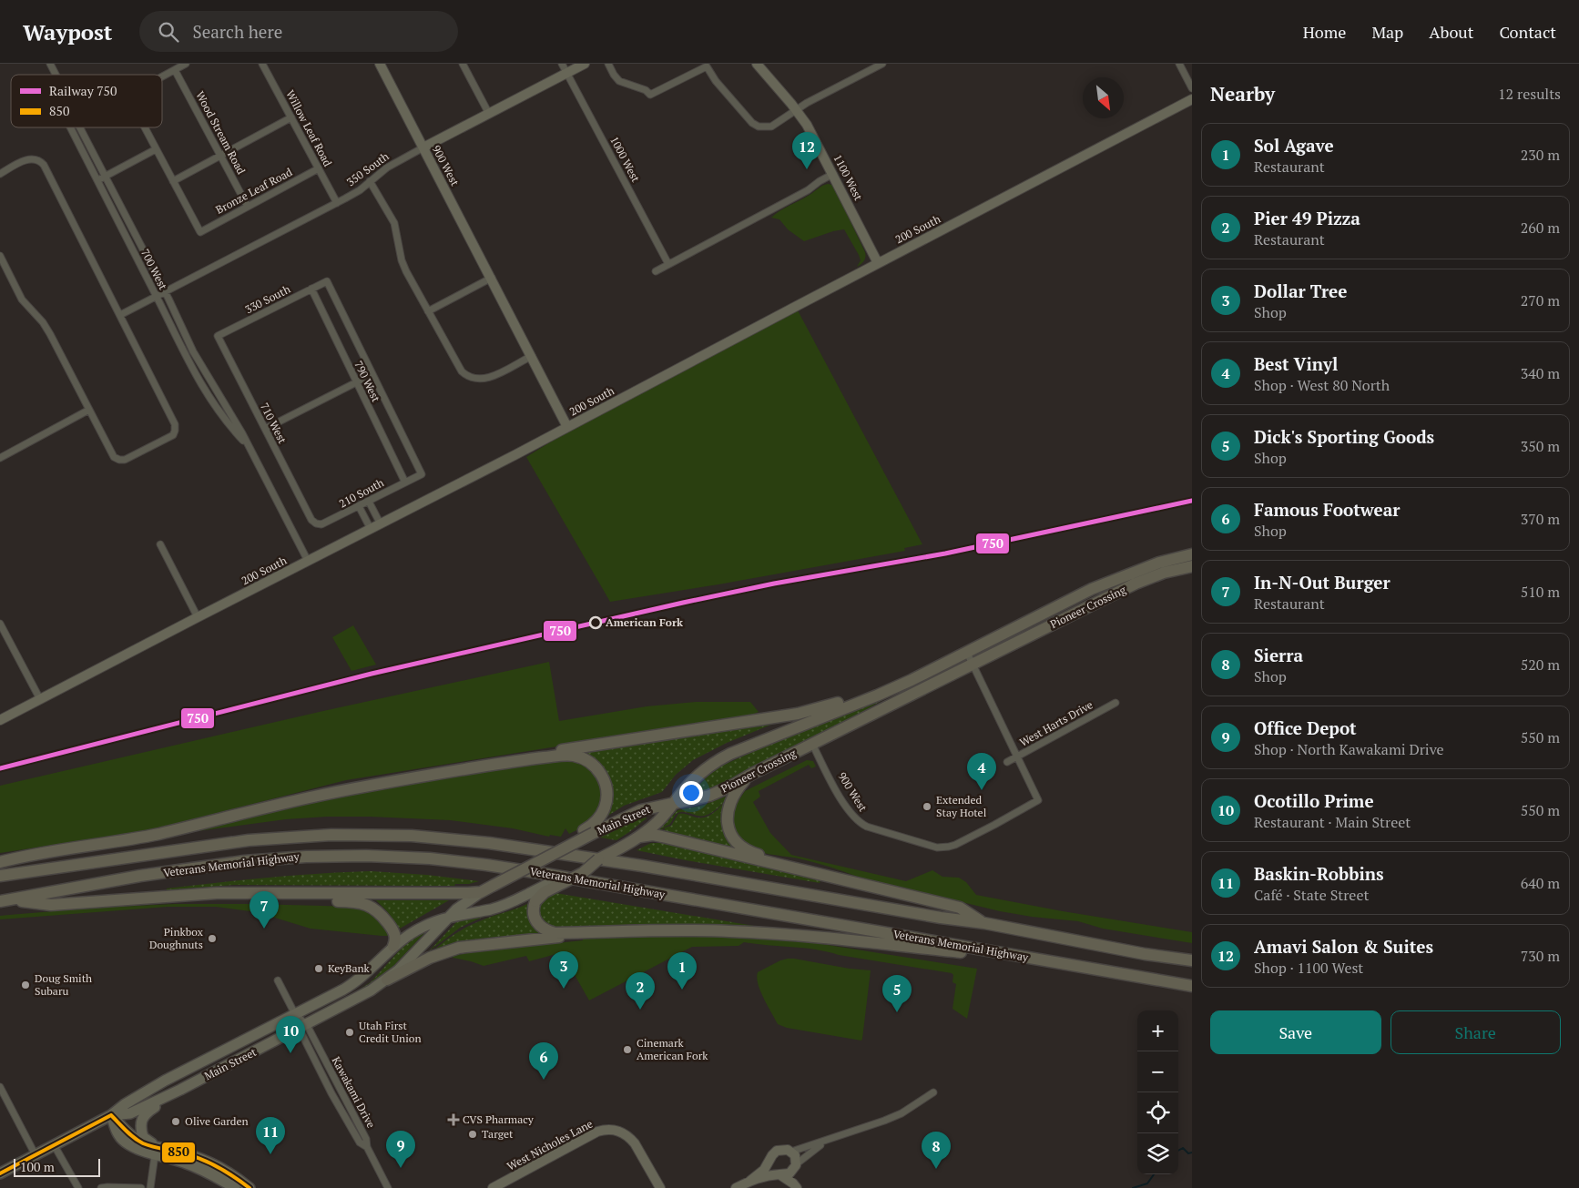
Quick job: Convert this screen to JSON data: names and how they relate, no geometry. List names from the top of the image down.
{
  "streets": {
    "highway": ["Pioneer Crossing", "Main Street", "Veterans Memorial Highway"],
    "street": [
      "Willow Leaf Road",
      "Wood Stream Road",
      "1000 West",
      "900 West",
      "350 South",
      "1100 West",
      "Bronze Leaf Road",
      "200 South",
      "700 West",
      "330 South",
      "790 West",
      "710 West",
      "210 South",
      "West Harts Drive",
      "Kawakami Drive",
      "West Nicholes Lane"
    ]
  },
  "crossings": [
    ["Willow Leaf Road", "350 South"],
    ["Willow Leaf Road", "Bronze Leaf Road"],
    ["Wood Stream Road", "Bronze Leaf Road"],
    ["1000 West", "350 South"],
    ["900 West", "350 South"],
    ["900 West", "200 South"],
    ["900 West", "Pioneer Crossing"],
    ["900 West", "West Harts Drive"],
    ["350 South", "700 West"],
    ["1100 West", "200 South"],
    ["200 South", "700 West"],
    ["330 South", "790 West"],
    ["330 South", "710 West"],
    ["790 West", "210 South"],
    ["710 West", "210 South"],
    ["Pioneer Crossing", "Main Street"],
    ["Main Street", "Kawakami Drive"]
  ],
  "places": {
    "other": [
      "American Fork",
      "Extended Stay Hotel",
      "Pinkbox Doughnuts",
      "KeyBank",
      "Doug Smith Subaru",
      "Utah First Credit Union",
      "Cinemark American Fork",
      "Olive Garden",
      "Target"
    ],
    "health": ["CVS Pharmacy"]
  },
  "lines": ["rail line 750", "transit line 850"],
  "legend": ["Railway 750", "850"],
  "scale_bar": "100 m",
  "north": "bottom right",
  "page": {
    "header": "Waypost",
    "search": "Search here",
    "nav": [
      "Home",
      "Map",
      "About",
      "Contact"
    ],
    "heading": ["Nearby", "12 results"],
    "list": [
      {
        "mark": "1",
        "name": "Sol Agave",
        "note": "Restaurant",
        "value": "230 m"
      },
      {
        "mark": "2",
        "name": "Pier 49 Pizza",
        "note": "Restaurant",
        "value": "260 m"
      },
      {
        "mark": "3",
        "name": "Dollar Tree",
        "note": "Shop",
        "value": "270 m"
      },
      {
        "mark": "4",
        "name": "Best Vinyl",
        "note": "Shop · West 80 North",
        "value": "340 m"
      },
      {
        "mark": "5",
        "name": "Dick's Sporting Goods",
        "note": "Shop",
        "value": "350 m"
      },
      {
        "mark": "6",
        "name": "Famous Footwear",
        "note": "Shop",
        "value": "370 m"
      },
      {
        "mark": "7",
        "name": "In-N-Out Burger",
        "note": "Restaurant",
        "value": "510 m"
      },
      {
        "mark": "8",
        "name": "Sierra",
        "note": "Shop",
        "value": "520 m"
      },
      {
        "mark": "9",
        "name": "Office Depot",
        "note": "Shop · North Kawakami Drive",
        "value": "550 m"
      },
      {
        "mark": "10",
        "name": "Ocotillo Prime",
        "note": "Restaurant · Main Street",
        "value": "550 m"
      },
      {
        "mark": "11",
        "name": "Baskin-Robbins",
        "note": "Café · State Street",
        "value": "640 m"
      },
      {
        "mark": "12",
        "name": "Amavi Salon & Suites",
        "note": "Shop · 1100 West",
        "value": "730 m"
      }
    ],
    "pins": [
      "12",
      "4",
      "7",
      "3",
      "1",
      "2",
      "5",
      "10",
      "6",
      "11",
      "9",
      "8"
    ],
    "buttons": ["Save", "Share"],
    "map_buttons": ["+", "−"],
    "scale": "100 m"
  }
}
